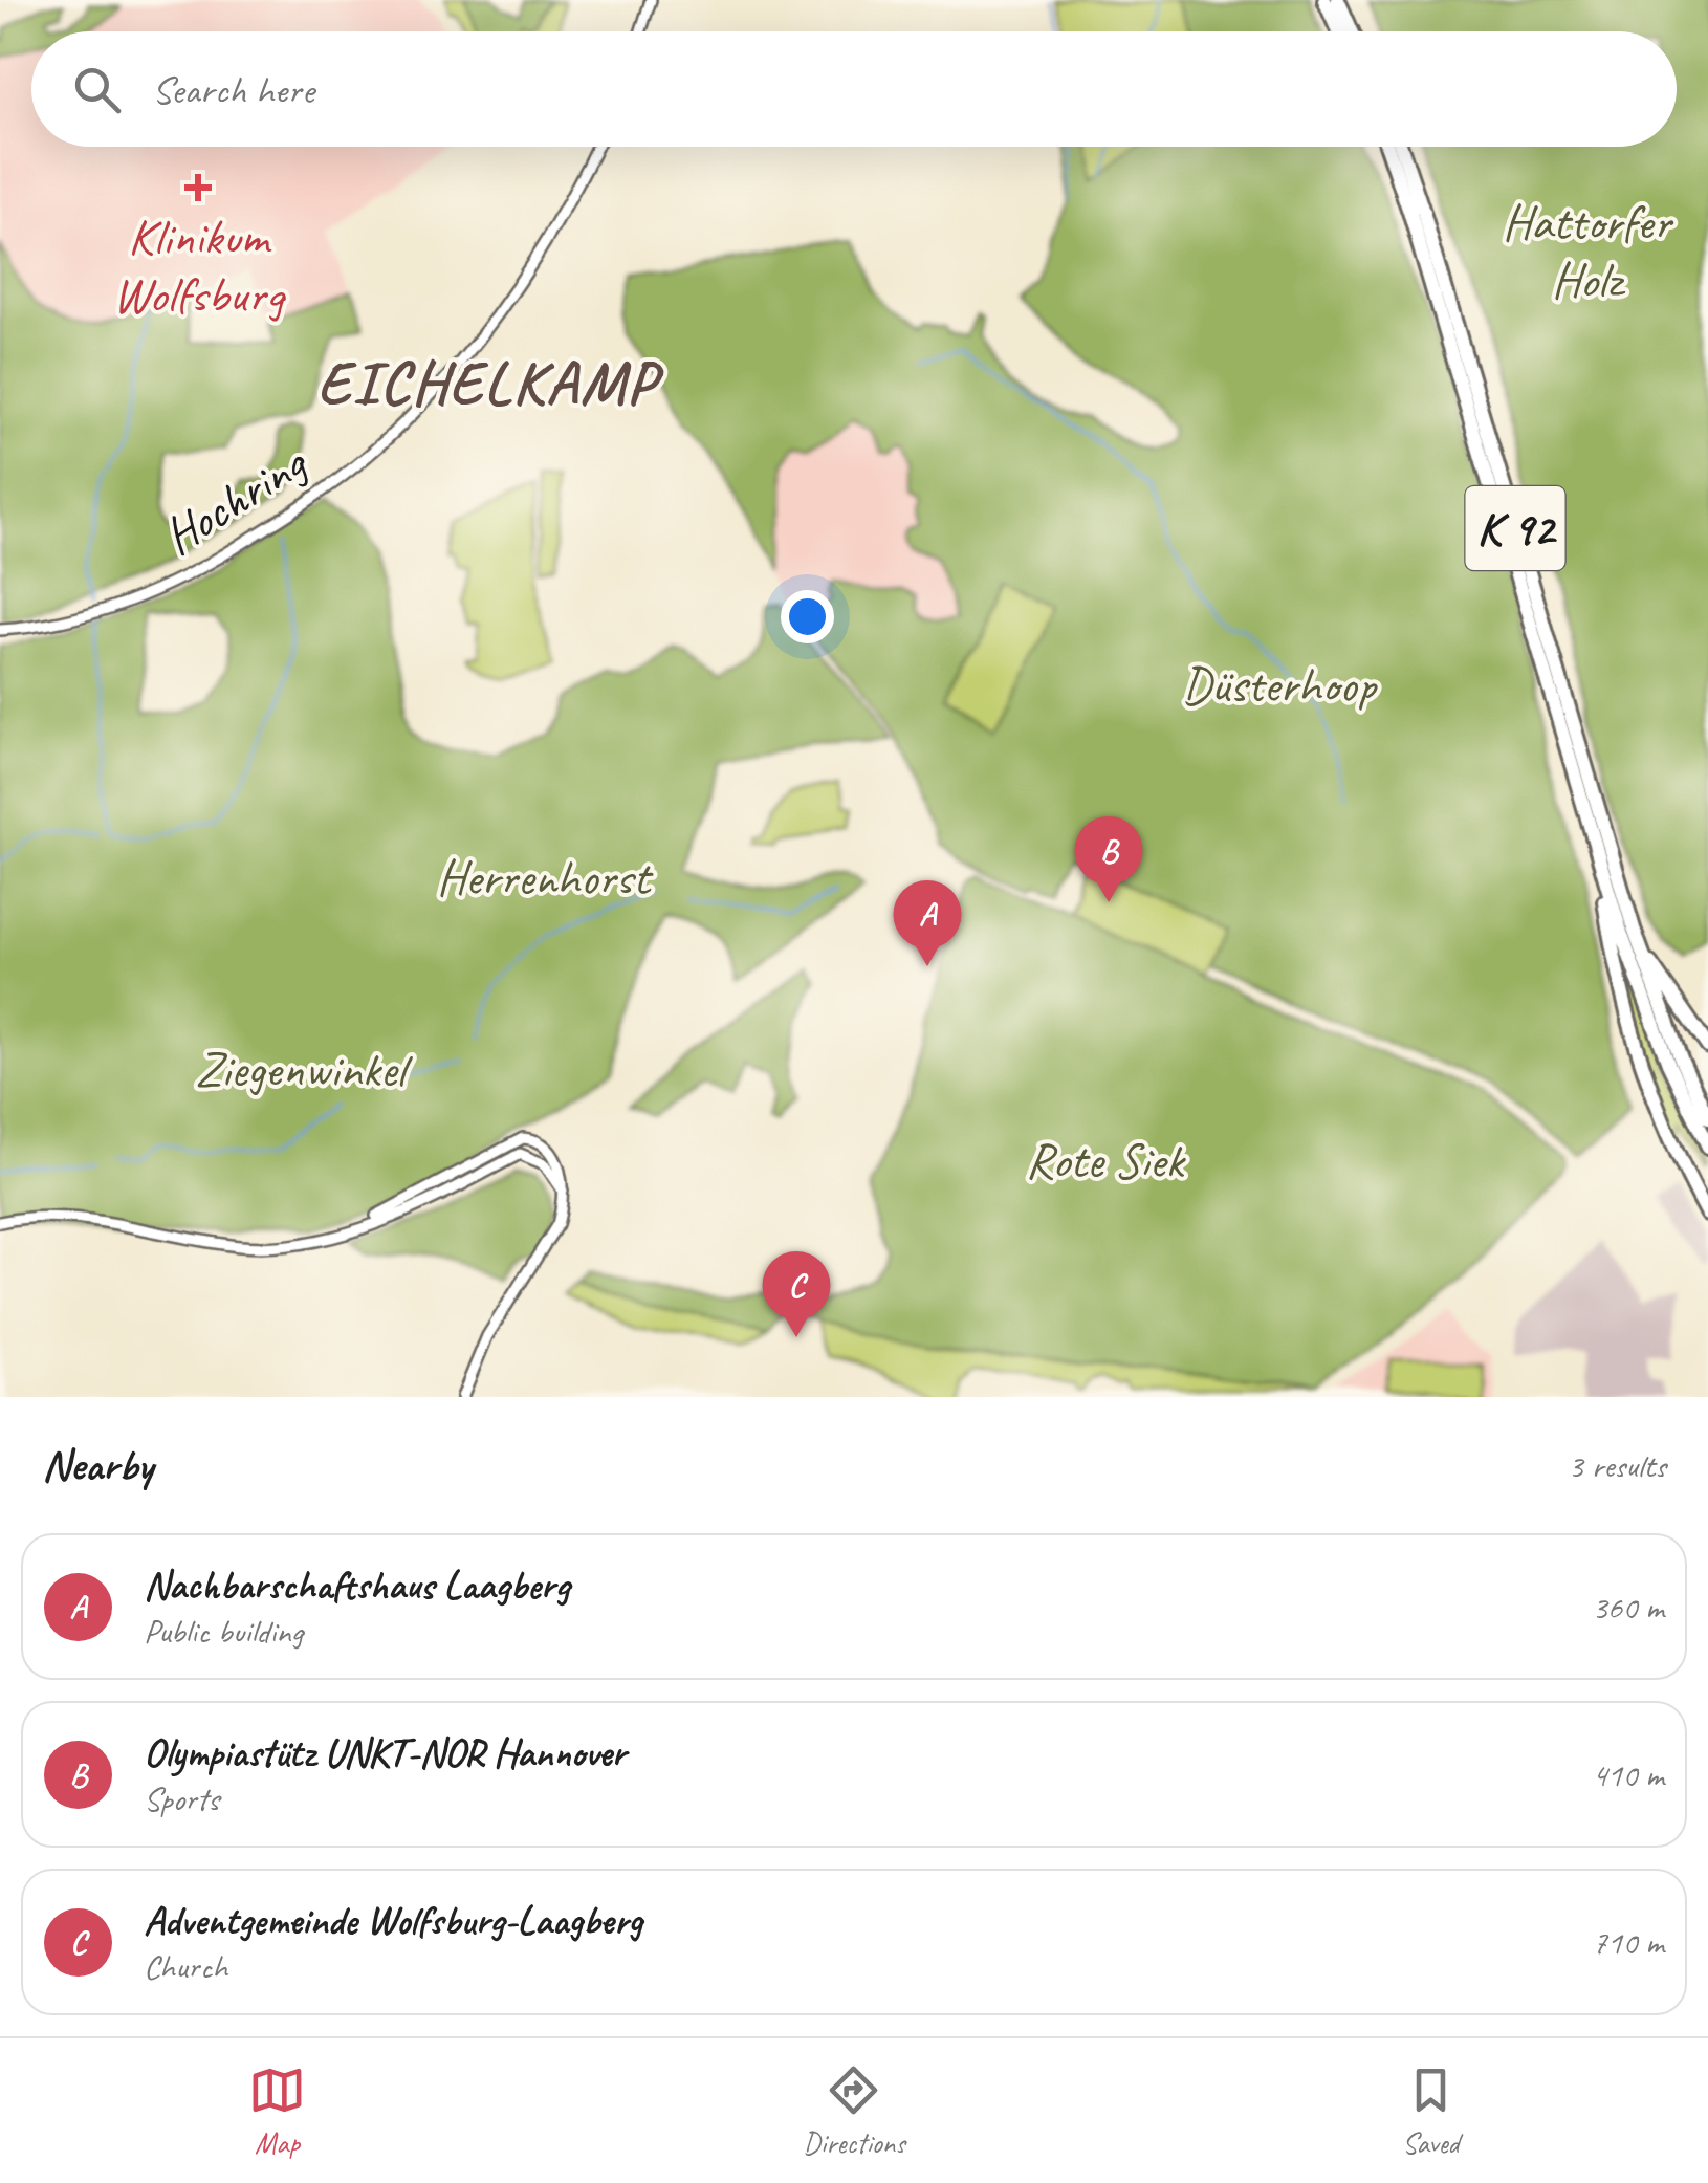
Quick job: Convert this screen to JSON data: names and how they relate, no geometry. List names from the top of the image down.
{
  "streets": {
    "highway": ["K 92"],
    "street": ["Hochring"]
  },
  "districts": ["EICHELKAMP"],
  "parks": [
    "Hattorfer Holz",
    "Düsterhoop",
    "Herrenhorst",
    "Ziegenwinkel",
    "Rote Siek"
  ],
  "places": {
    "health": ["Klinikum Wolfsburg"]
  },
  "page": {
    "search": "Search here",
    "pins": ["B", "A", "C"],
    "heading": ["Nearby", "3 results"],
    "list": [
      {
        "mark": "A",
        "name": "Nachbarschaftshaus Laagberg",
        "note": "Public building",
        "value": "360 m"
      },
      {
        "mark": "B",
        "name": "Olympiastütz UNKT-NOR Hannover",
        "note": "Sports",
        "value": "410 m"
      },
      {
        "mark": "C",
        "name": "Adventgemeinde Wolfsburg-Laagberg",
        "note": "Church",
        "value": "710 m"
      }
    ],
    "nav": ["Map", "Directions", "Saved"]
  }
}
